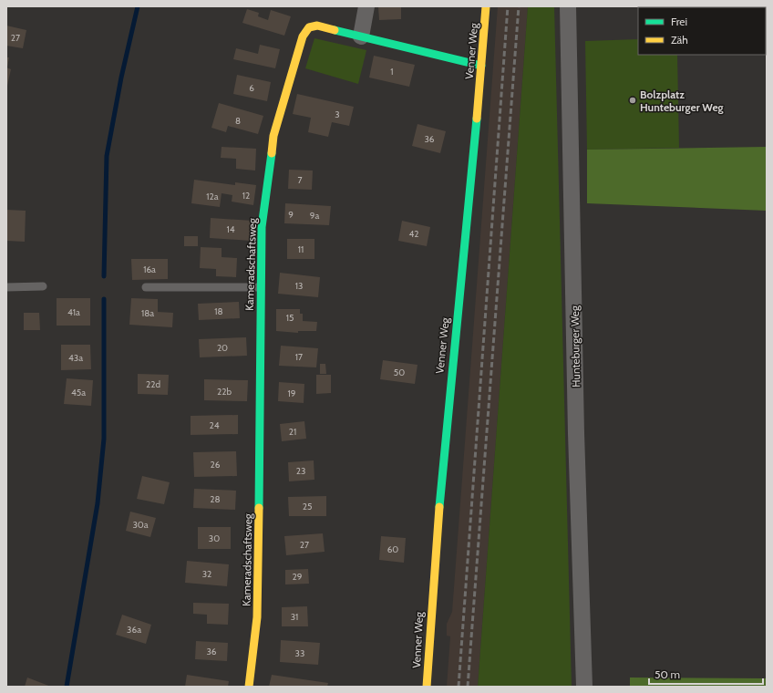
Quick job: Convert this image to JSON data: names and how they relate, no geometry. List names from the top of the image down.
{
  "streets": {
    "street": ["Venner Weg", "Kameradschaftsweg", "Hunteburger Weg"]
  },
  "crossings": [
    ["Venner Weg", "Kameradschaftsweg"]
  ],
  "places": ["Bolzplatz Hunteburger Weg"],
  "house_numbers": [
    "27",
    "1",
    "6",
    "3",
    "8",
    "36",
    "7",
    "12",
    "12a",
    "9",
    "9a",
    "14",
    "42",
    "11",
    "16a",
    "13",
    "18",
    "41a",
    "18a",
    "15",
    "20",
    "17",
    "43a",
    "50",
    "22d",
    "22b",
    "45a",
    "19",
    "24",
    "21",
    "26",
    "23",
    "28",
    "25",
    "30a",
    "30",
    "27",
    "60",
    "32",
    "29",
    "31",
    "36a",
    "36",
    "33"
  ],
  "legend": ["Frei", "Zäh"],
  "scale_bar": "50 m"
}
